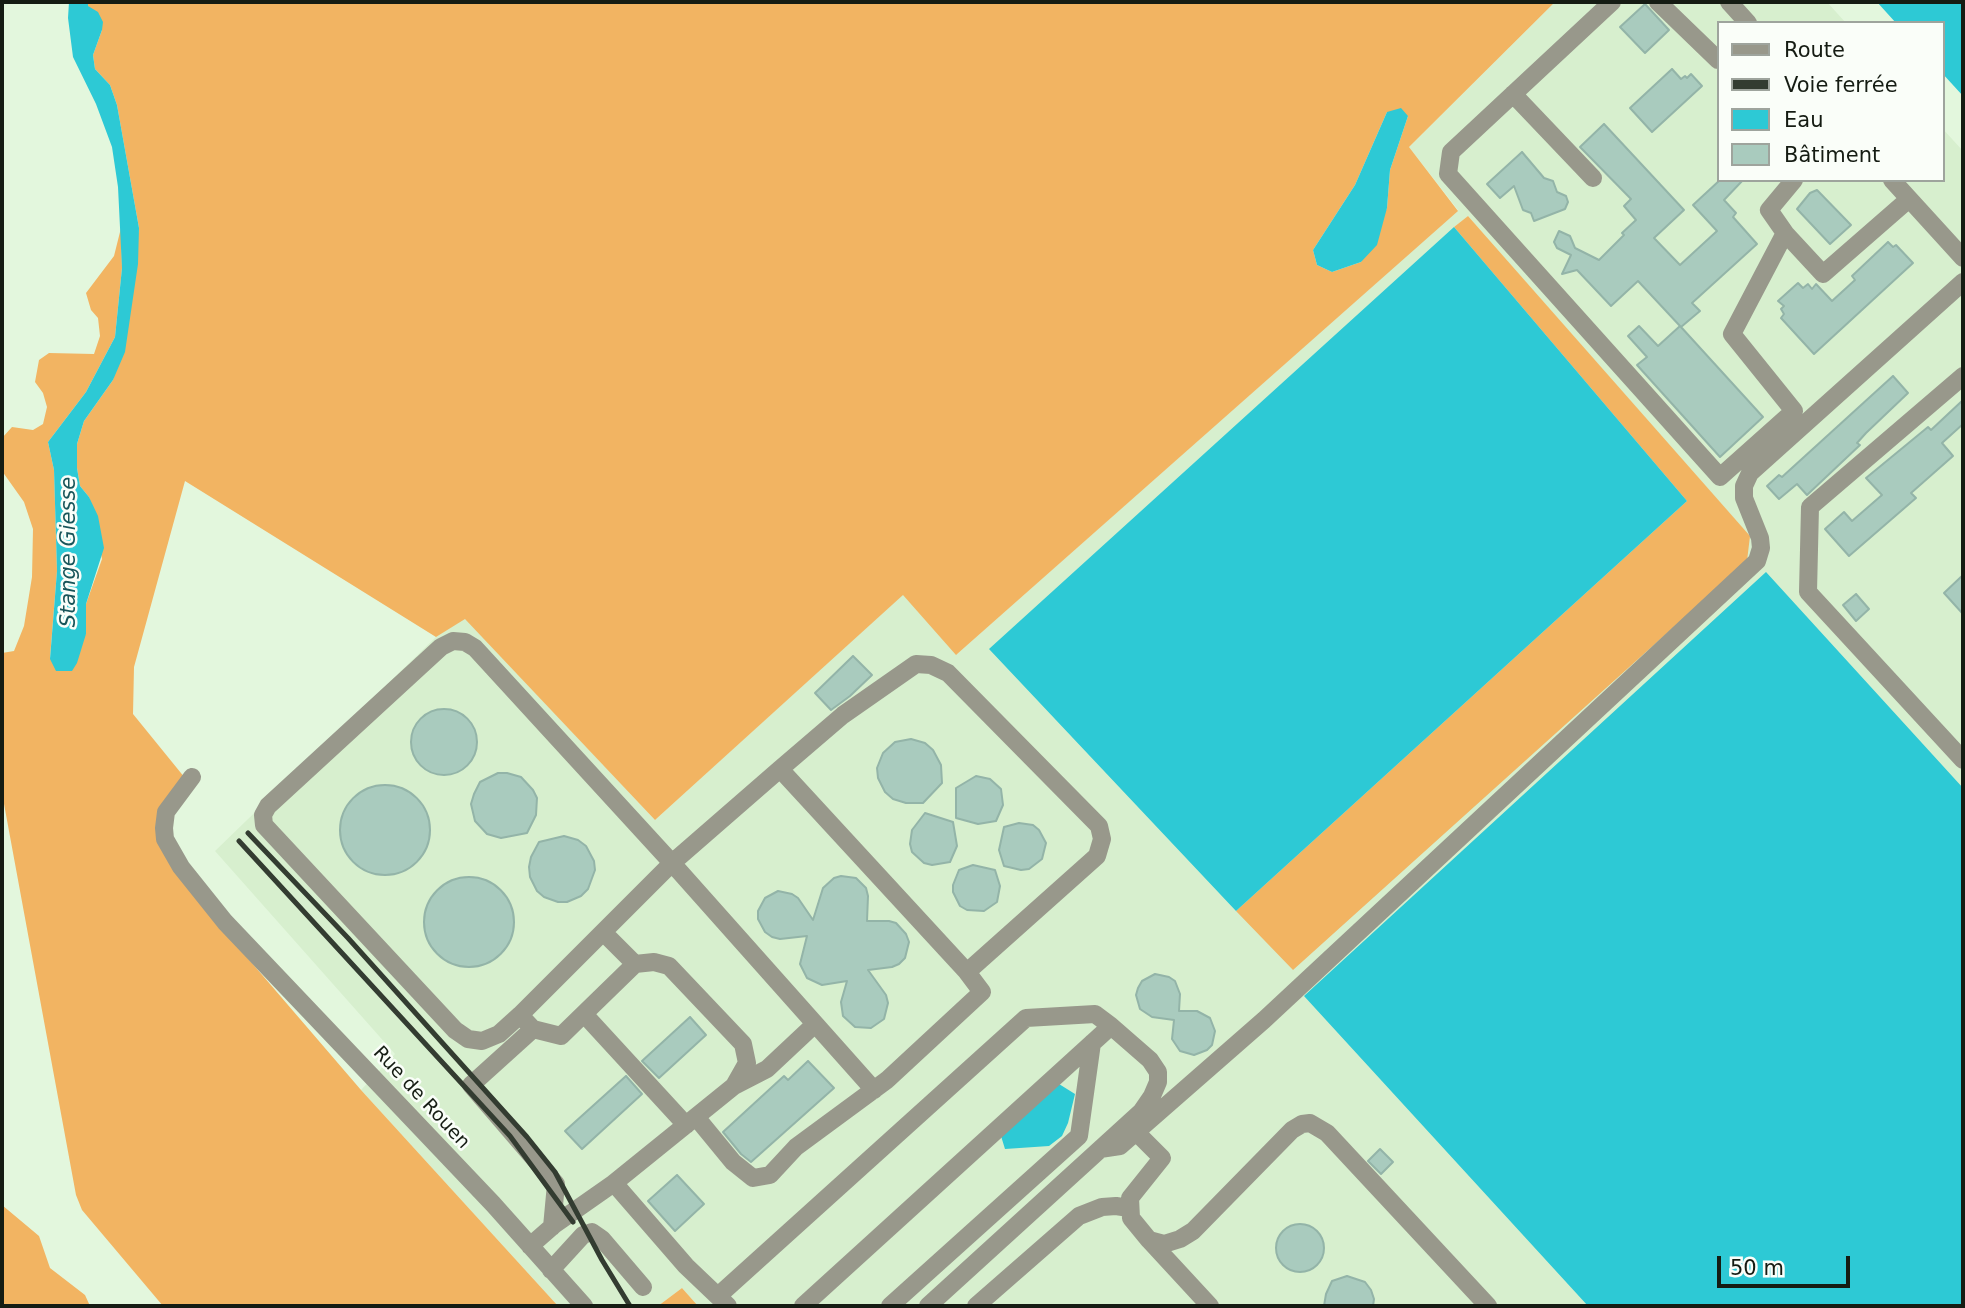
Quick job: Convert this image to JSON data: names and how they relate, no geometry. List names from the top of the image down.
{
  "streets": {
    "street": ["Rue de Rouen"]
  },
  "water": ["Stange Giesse"],
  "legend": [
    "Route",
    "Voie ferrée",
    "Eau",
    "Bâtiment"
  ],
  "scale_bar": "50 m"
}
